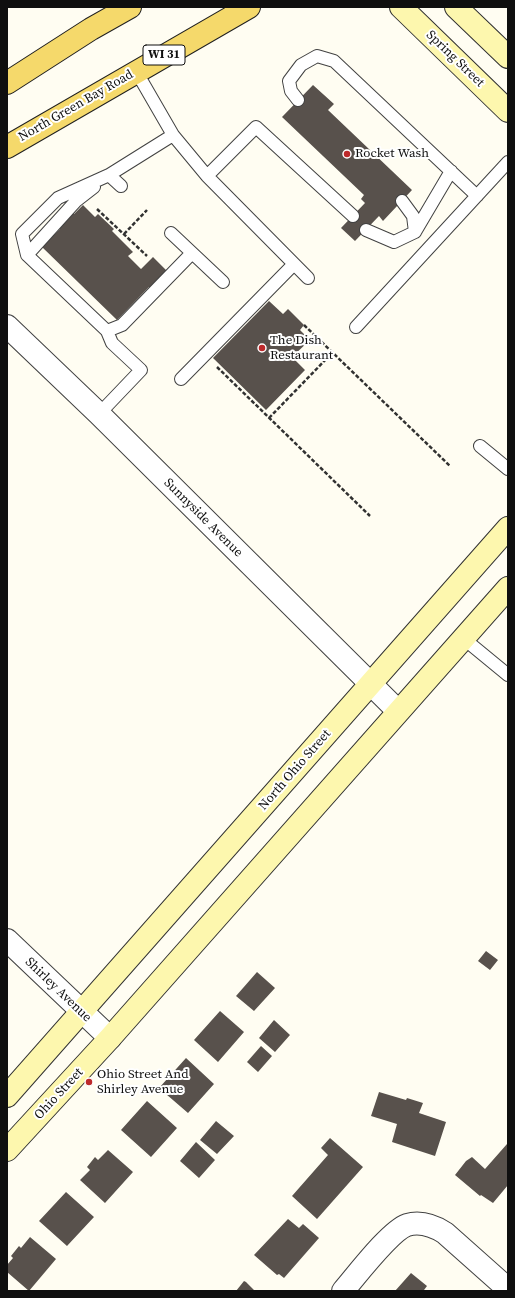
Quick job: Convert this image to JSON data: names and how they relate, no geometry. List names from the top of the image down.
{
  "streets": {
    "main road": ["WI 31", "North Green Bay Road"],
    "street": [
      "Spring Street",
      "Sunnyside Avenue",
      "North Ohio Street",
      "Shirley Avenue",
      "Ohio Street"
    ]
  },
  "crossings": [
    ["Sunnyside Avenue", "North Ohio Street"],
    ["North Ohio Street", "Shirley Avenue"],
    ["Shirley Avenue", "Ohio Street"]
  ],
  "places": ["Rocket Wash", "The Dish Restaurant", "Ohio Street And Shirley Avenue"]
}
